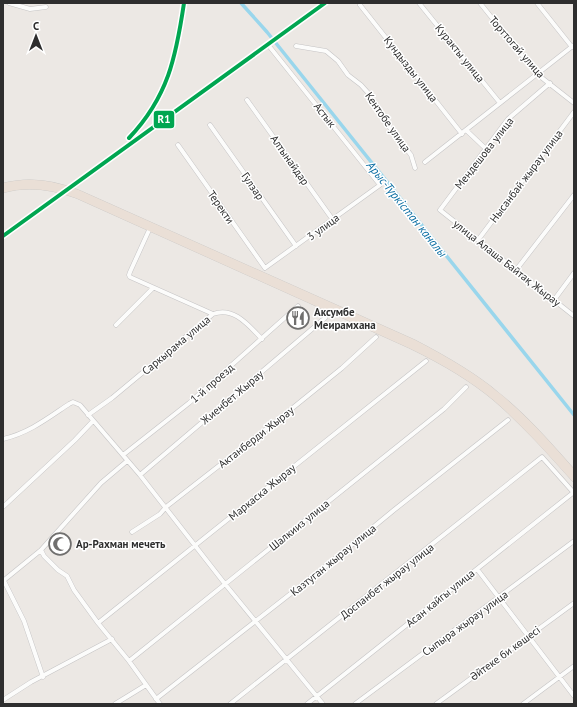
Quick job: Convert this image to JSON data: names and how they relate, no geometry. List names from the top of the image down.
{
  "streets": {
    "street": [
      "Торттогай улица",
      "Куракты улица",
      "Кундызды улица",
      "Астык",
      "Кентобе улица",
      "Мендешова улица",
      "Алтынайдар",
      "Нысанбай жырау улица",
      "Гулзар",
      "Теректи",
      "3 улица",
      "улица Алаша Байтақ Жырау",
      "Саркырама улица",
      "1-й проезд",
      "Жиенбет Жырау",
      "Актанберди Жырау",
      "Маркаска Жырау",
      "Шалкииз улица",
      "Казтуган жырау улица",
      "Доспанбет жырау улица",
      "Асан кайгы улица",
      "Сыпыра жырау улица",
      "Әйтеке би көшесі"
    ]
  },
  "crossings": [
    ["Торттогай улица", "Мендешова улица"],
    ["Астык", "3 улица"],
    ["Мендешова улица", "улица Алаша Байтақ Жырау"],
    ["Алтынайдар", "3 улица"],
    ["Нысанбай жырау улица", "улица Алаша Байтақ Жырау"],
    ["Гулзар", "3 улица"],
    ["Теректи", "3 улица"],
    ["Доспанбет жырау улица", "Асан кайгы улица"]
  ],
  "water": ["Арыс-Түркістан каналы"],
  "places": {
    "restaurant": ["Аксумбе Меирамхана"],
    "mosque": ["Ар-Рахман мечеть"]
  },
  "lines": ["transit line R1"],
  "north": "top"
}
